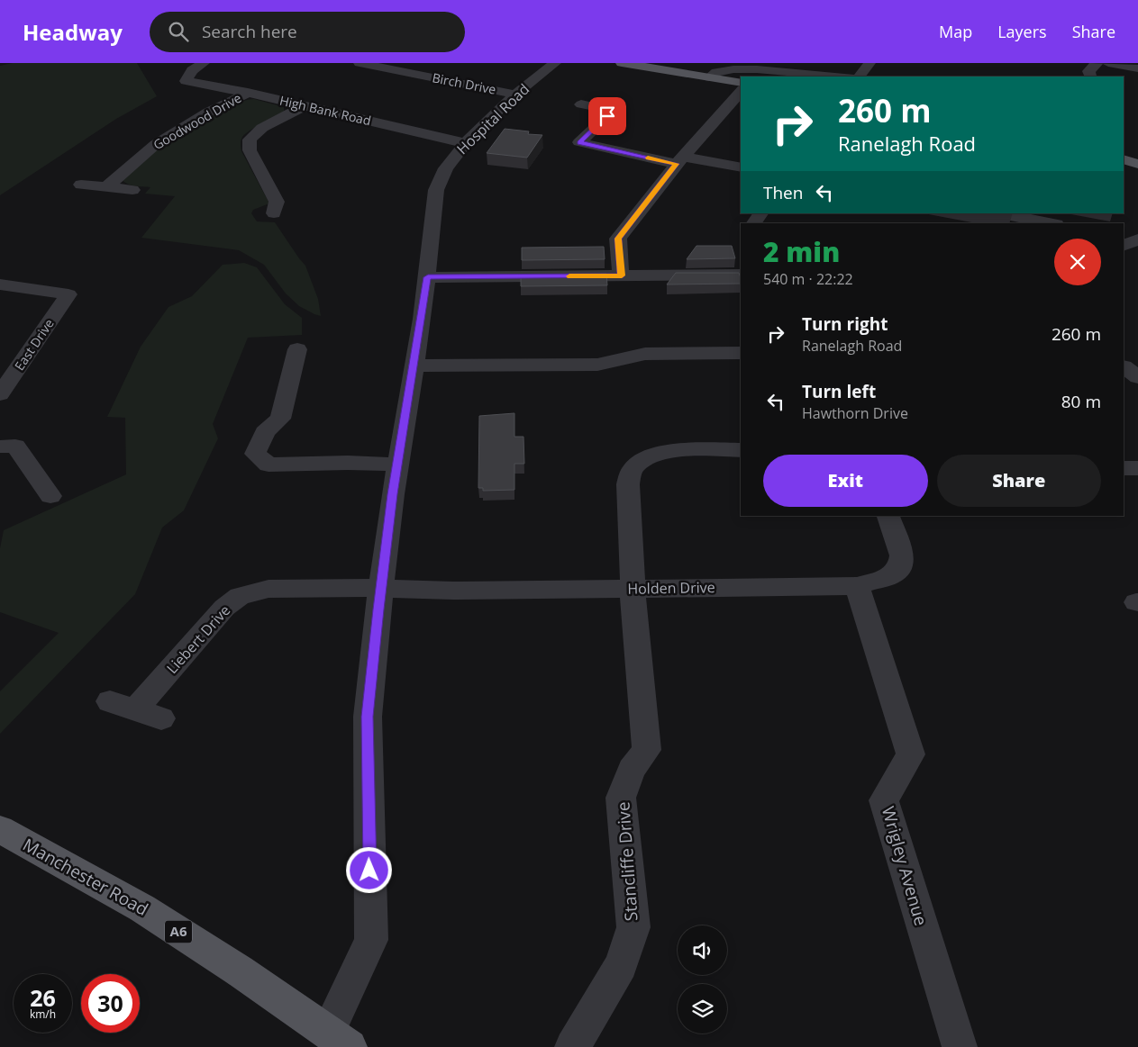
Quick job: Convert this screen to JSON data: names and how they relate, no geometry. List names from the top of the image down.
{
  "streets": {
    "main road": ["Manchester Road", "A6"],
    "street": [
      "Birch Drive",
      "High Bank Road",
      "Hospital Road",
      "Goodwood Drive",
      "East Drive",
      "Holden Drive",
      "Liebert Drive",
      "Stancliffe Drive",
      "Wrigley Avenue"
    ]
  },
  "crossings": [
    ["Birch Drive", "Hospital Road"],
    ["High Bank Road", "Hospital Road"],
    ["High Bank Road", "Goodwood Drive"],
    ["Hospital Road", "Holden Drive"],
    ["Hospital Road", "Liebert Drive"],
    ["Hospital Road", "Manchester Road"],
    ["Holden Drive", "Liebert Drive"],
    ["Holden Drive", "Stancliffe Drive"],
    ["Holden Drive", "Wrigley Avenue"]
  ],
  "page": {
    "header": "Headway",
    "search": "Search here",
    "nav": ["Map", "Layers", "Share"],
    "turn": ["260 m", "Ranelagh Road"],
    "then": "Then",
    "heading": ["2 min", "540 m · 22:22"],
    "list": [
      {
        "name": "Turn right",
        "note": "Ranelagh Road",
        "value": "260 m"
      },
      {
        "name": "Turn left",
        "note": "Hawthorn Drive",
        "value": "80 m"
      }
    ],
    "buttons": ["Exit", "Share"],
    "speed": "26 km/h",
    "limit": "30"
  }
}
